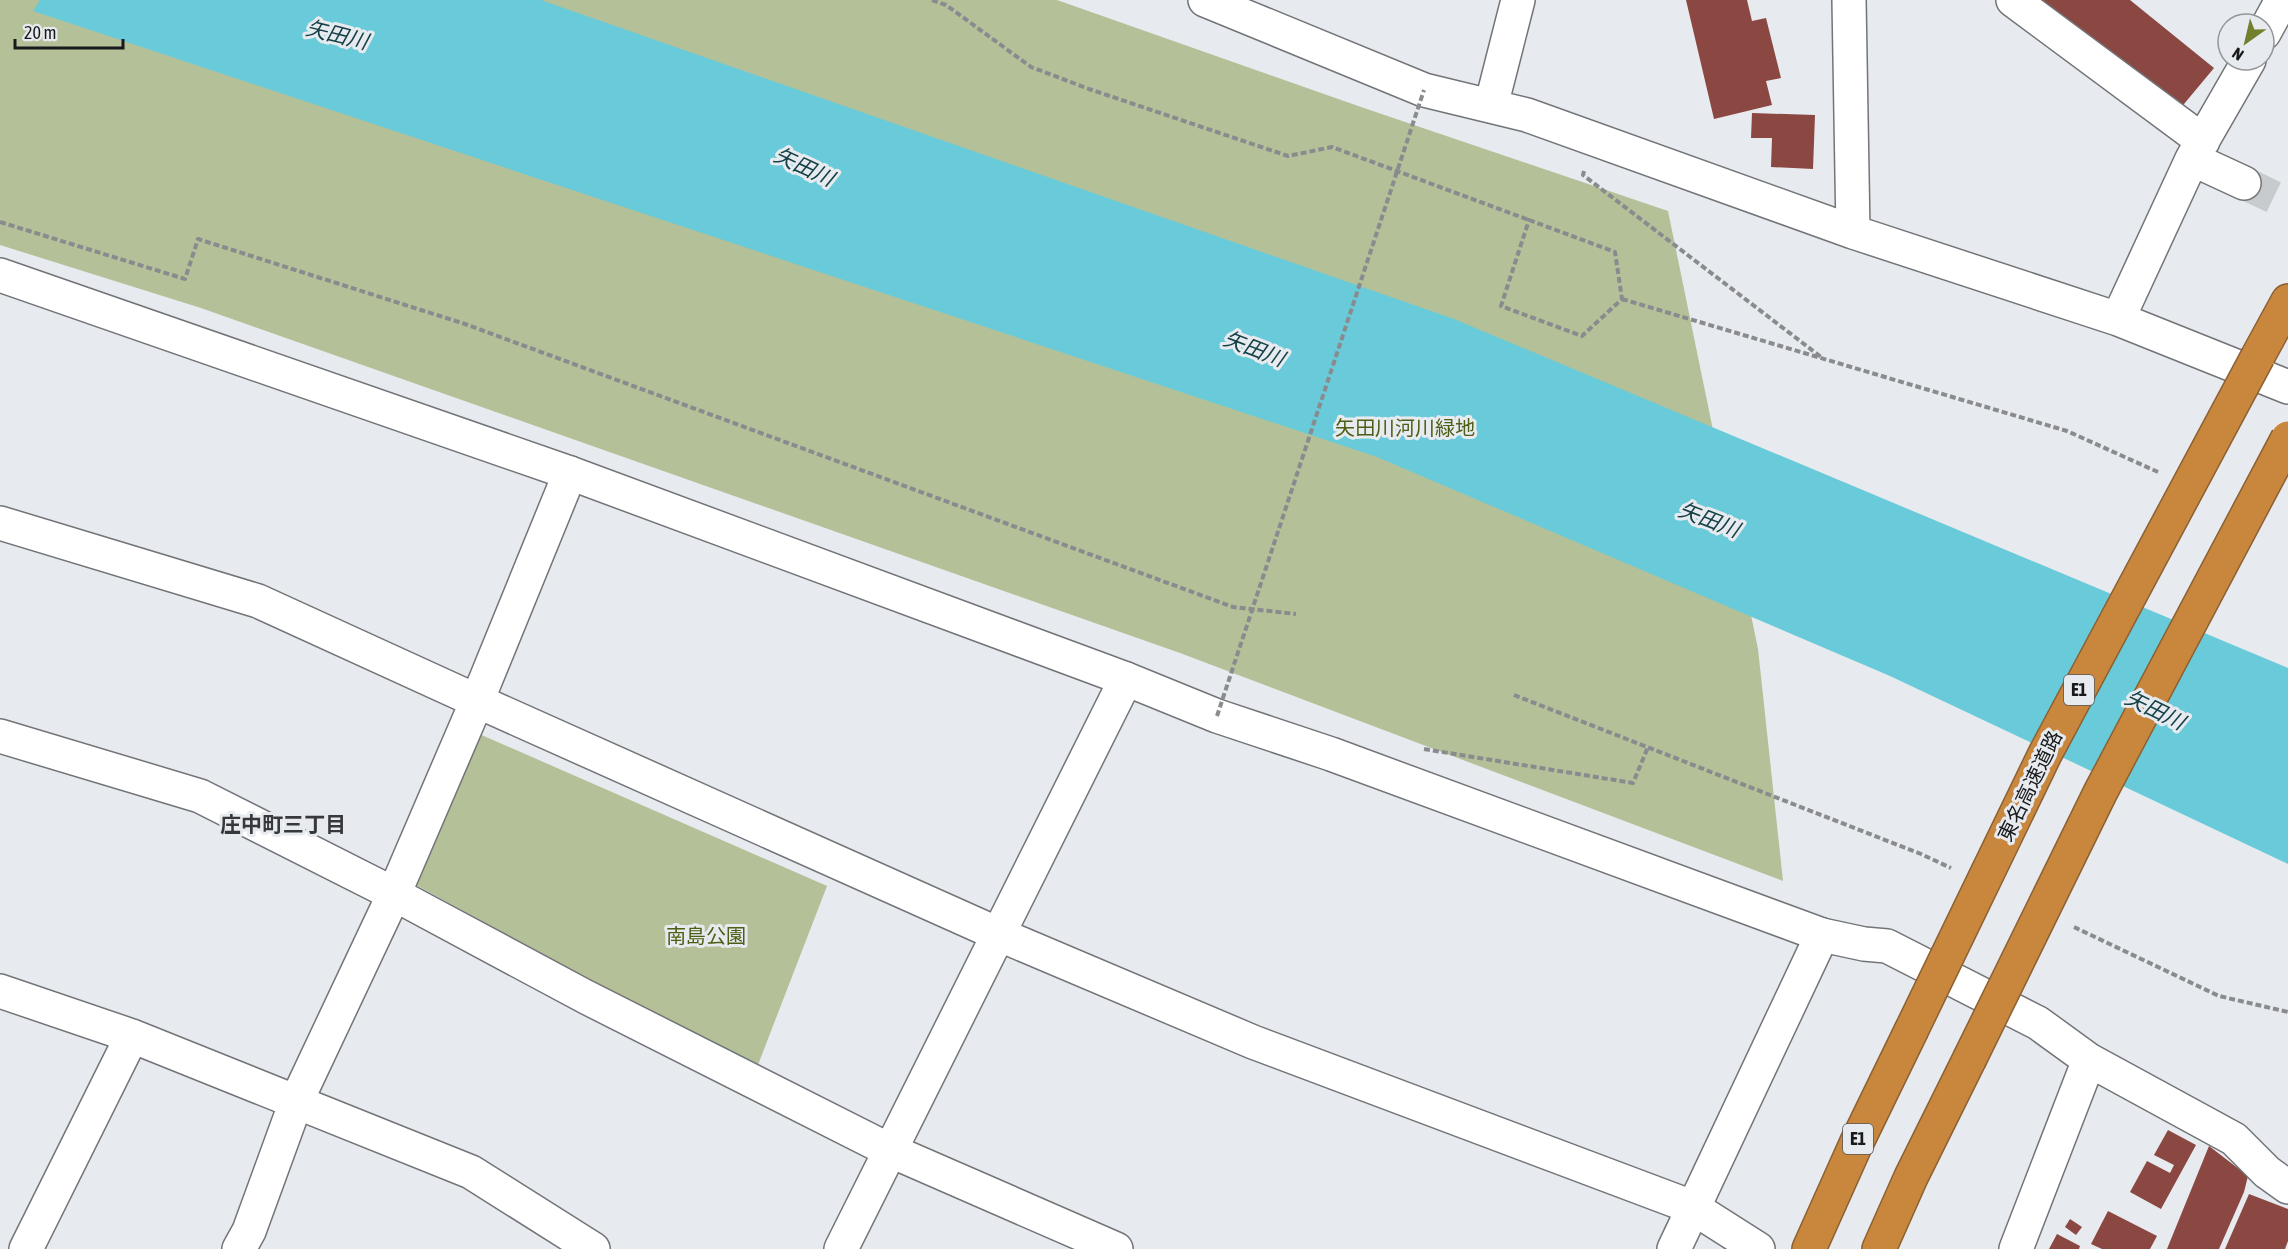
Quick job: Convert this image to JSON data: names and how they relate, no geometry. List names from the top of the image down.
{
  "streets": {
    "highway": ["E1", "東名高速道路"]
  },
  "districts": ["庄中町三丁目"],
  "water": ["矢田川"],
  "parks": ["矢田川河川緑地", "南島公園"],
  "scale_bar": "20 m",
  "north": "bottom left"
}
